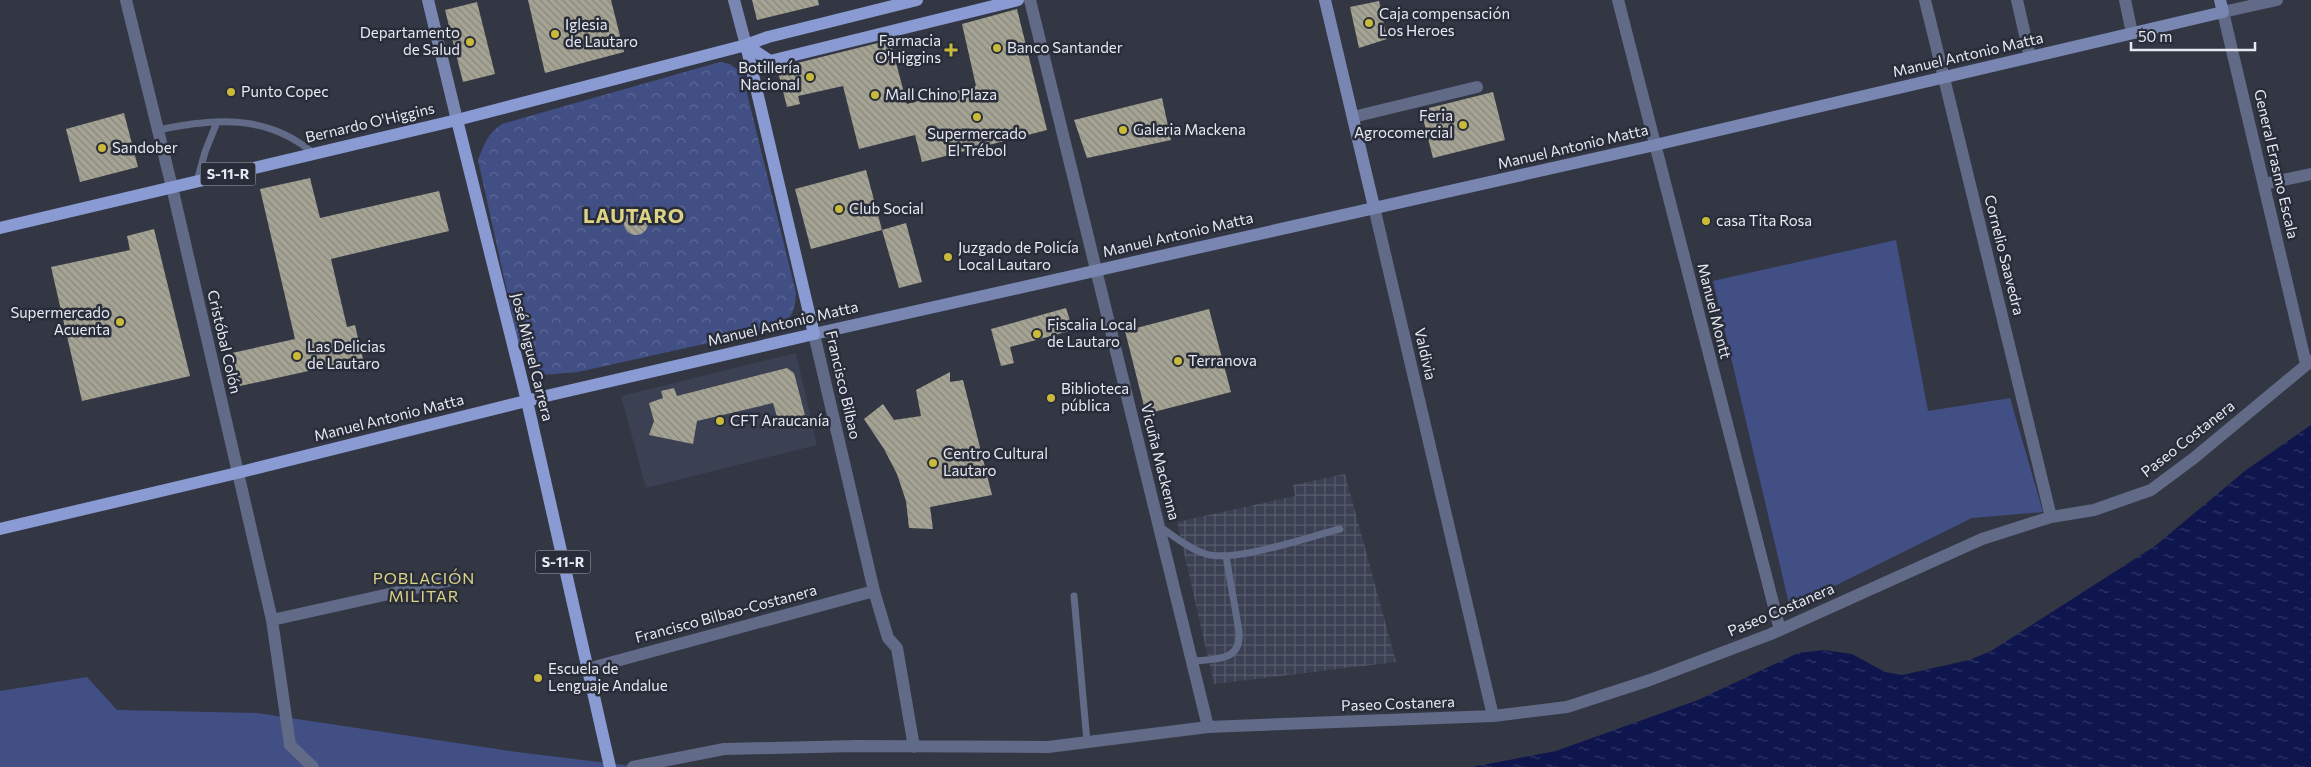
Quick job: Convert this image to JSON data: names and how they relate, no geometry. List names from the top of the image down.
{
  "streets": {
    "main road": [
      "Manuel Antonio Matta",
      "Bernardo O'Higgins",
      "S-11-R",
      "José Miguel Carrera",
      "Francisco Bilbao"
    ],
    "street": [
      "General Erasmo Escala",
      "Cornelio Saavedra",
      "Manuel Montt",
      "Cristóbal Colón",
      "Valdivia",
      "Paseo Costanera",
      "Vicuña Mackenna",
      "Francisco Bilbao-Costanera"
    ]
  },
  "crossings": [
    ["Manuel Antonio Matta", "General Erasmo Escala"],
    ["Manuel Antonio Matta", "Cornelio Saavedra"],
    ["Manuel Antonio Matta", "Manuel Montt"],
    ["Manuel Antonio Matta", "Cristóbal Colón"],
    ["Manuel Antonio Matta", "Valdivia"],
    ["Manuel Antonio Matta", "José Miguel Carrera"],
    ["Manuel Antonio Matta", "Francisco Bilbao"],
    ["Manuel Antonio Matta", "Vicuña Mackenna"],
    ["Bernardo O'Higgins", "Cristóbal Colón"],
    ["Bernardo O'Higgins", "José Miguel Carrera"],
    ["Bernardo O'Higgins", "Francisco Bilbao"],
    ["General Erasmo Escala", "Paseo Costanera"],
    ["Cornelio Saavedra", "Paseo Costanera"],
    ["Manuel Montt", "Paseo Costanera"],
    ["Valdivia", "Paseo Costanera"],
    ["José Miguel Carrera", "Francisco Bilbao-Costanera"],
    ["Francisco Bilbao", "Paseo Costanera"],
    ["Francisco Bilbao", "Francisco Bilbao-Costanera"],
    ["Paseo Costanera", "Vicuña Mackenna"]
  ],
  "districts": ["LAUTARO", "POBLACIÓN MILITAR"],
  "places": {
    "other": [
      "Caja compensación Los Heroes",
      "Iglesia de Lautaro",
      "Departamento de Salud",
      "Banco Santander",
      "Botillería Nacional",
      "Punto Copec",
      "Mall Chino Plaza",
      "Supermercado El Trébol",
      "Feria Agrocomercial",
      "Galeria Mackena",
      "Sandober",
      "Club Social",
      "casa Tita Rosa",
      "Juzgado de Policía Local Lautaro",
      "Supermercado Acuenta",
      "Fiscalia Local de Lautaro",
      "Las Delicias de Lautaro",
      "Terranova",
      "Biblioteca pública",
      "CFT Araucanía",
      "Centro Cultural Lautaro",
      "Escuela de Lenguaje Andalue"
    ],
    "health": ["Farmacia O'Higgins"]
  },
  "scale_bar": "50 m"
}
